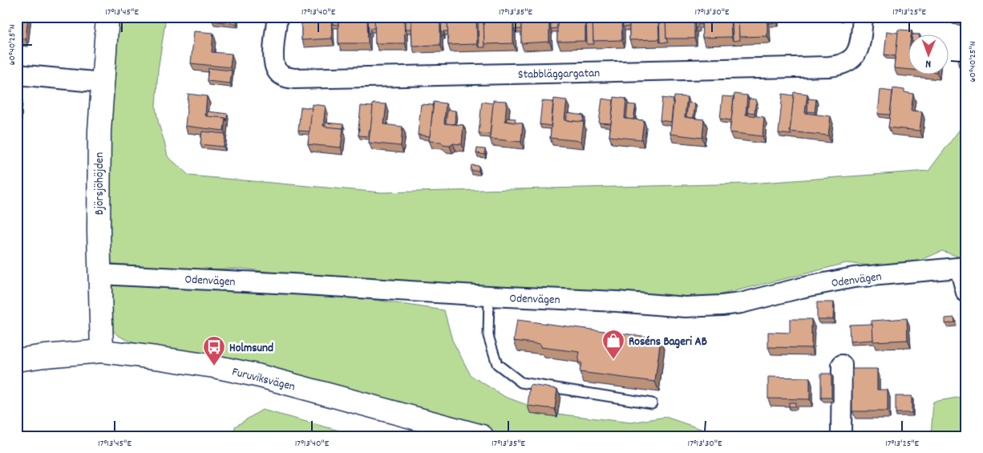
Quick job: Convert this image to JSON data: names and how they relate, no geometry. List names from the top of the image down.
{
  "streets": {
    "main road": ["Björsjöhöjden", "Furuviksvägen"],
    "street": ["Stabbläggargatan", "Odenvägen"]
  },
  "crossings": [
    ["Björsjöhöjden", "Odenvägen"],
    ["Björsjöhöjden", "Furuviksvägen"]
  ],
  "places": {
    "shop": ["Roséns Bageri AB"],
    "bus stop": ["Holmsund"]
  },
  "north": "bottom",
  "coordinates": [
    "17°13'45\"E",
    "17°13'40\"E",
    "17°13'35\"E",
    "17°13'30\"E",
    "17°13'25\"E",
    "60°40'25\"N"
  ]
}
